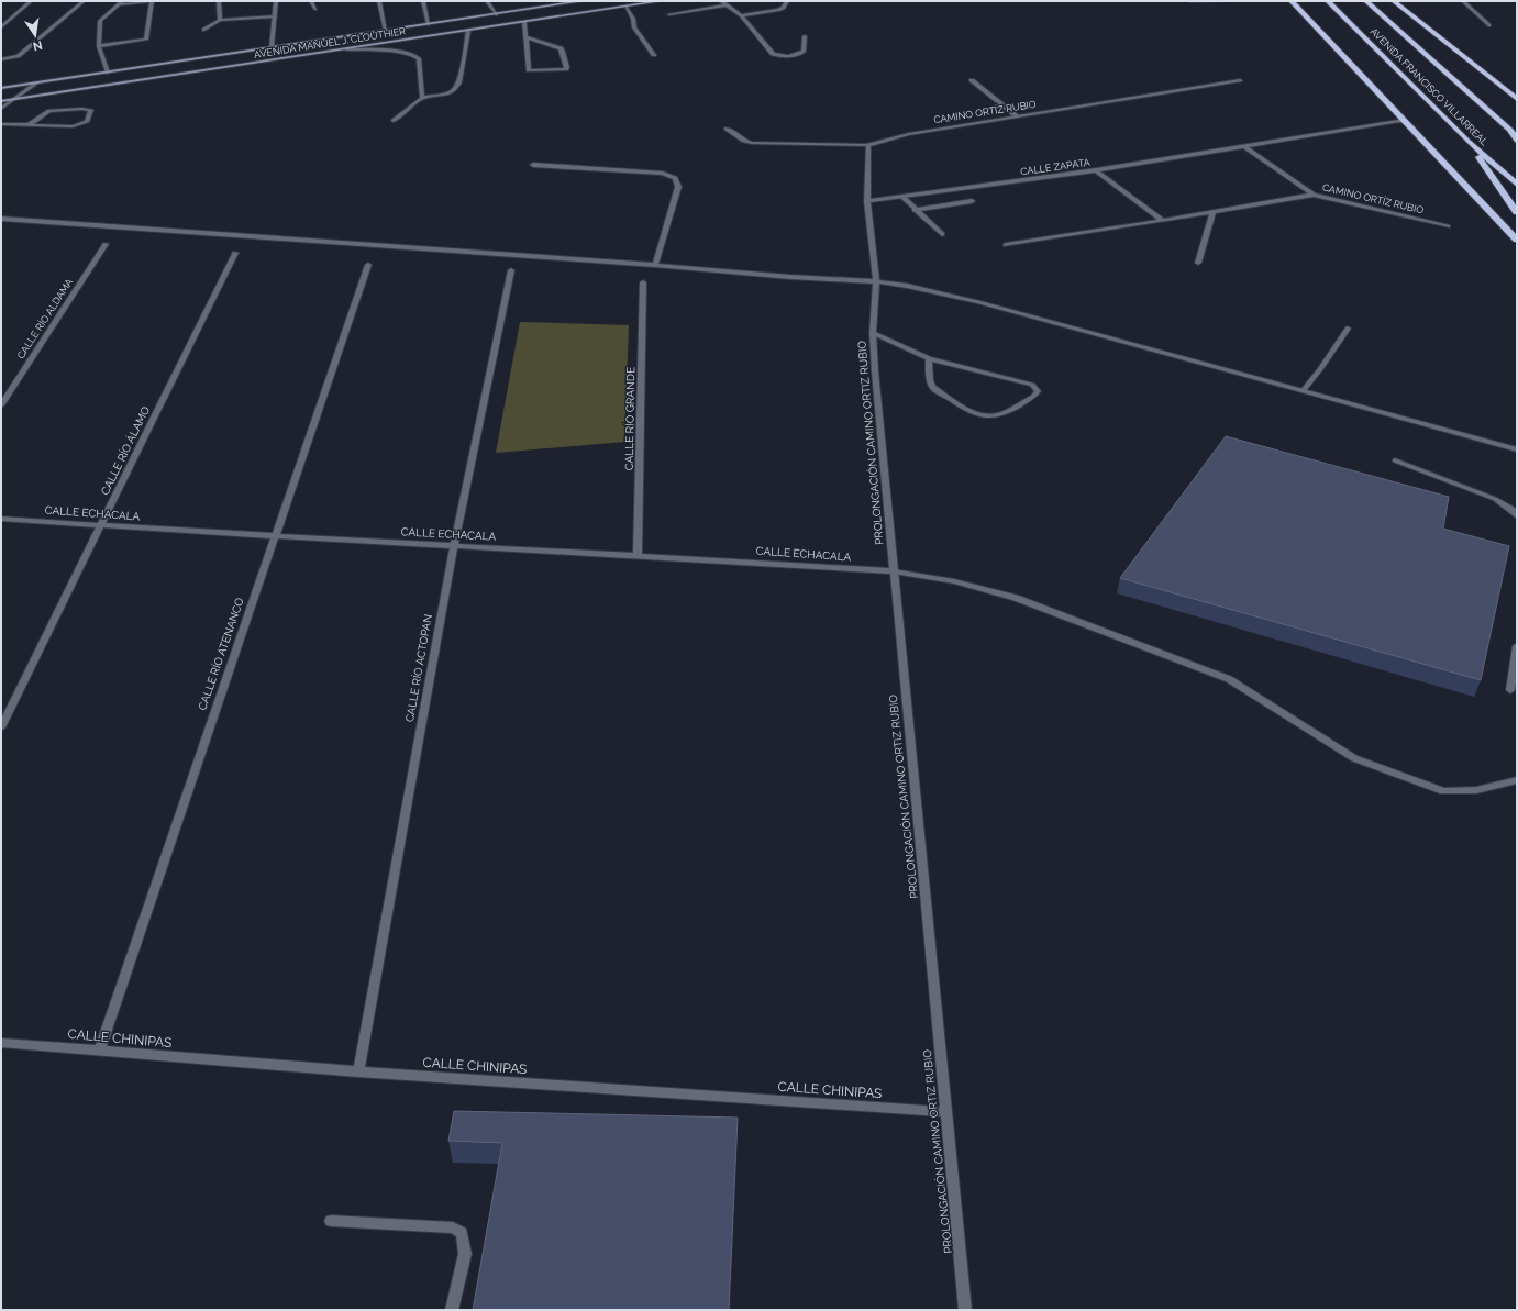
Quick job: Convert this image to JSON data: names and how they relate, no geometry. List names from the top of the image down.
{
  "streets": {
    "highway": ["AVENIDA FRANCISCO VILLARREAL"],
    "main road": ["AVENIDA MANUEL J. CLOUTHIER"],
    "street": [
      "CAMINO ORTÍZ RUBIO",
      "CALLE ZAPATA",
      "CALLE RÍO ALDAMA",
      "CALLE RÍO GRANDE",
      "PROLONGACIÓN CAMINO ORTIZ RUBIO",
      "CALLE RÍO ÁLAMO",
      "CALLE ECHACALA",
      "CALLE RÍO ATENANCO",
      "CALLE RÍO ACTOPAN",
      "CALLE CHINIPAS"
    ]
  },
  "crossings": [
    ["CALLE RÍO GRANDE", "CALLE ECHACALA"],
    ["PROLONGACIÓN CAMINO ORTIZ RUBIO", "CALLE ECHACALA"],
    ["PROLONGACIÓN CAMINO ORTIZ RUBIO", "CALLE CHINIPAS"],
    ["CALLE RÍO ÁLAMO", "CALLE ECHACALA"],
    ["CALLE ECHACALA", "CALLE RÍO ATENANCO"],
    ["CALLE ECHACALA", "CALLE RÍO ACTOPAN"],
    ["CALLE RÍO ATENANCO", "CALLE CHINIPAS"],
    ["CALLE RÍO ACTOPAN", "CALLE CHINIPAS"]
  ],
  "north": "bottom"
}
